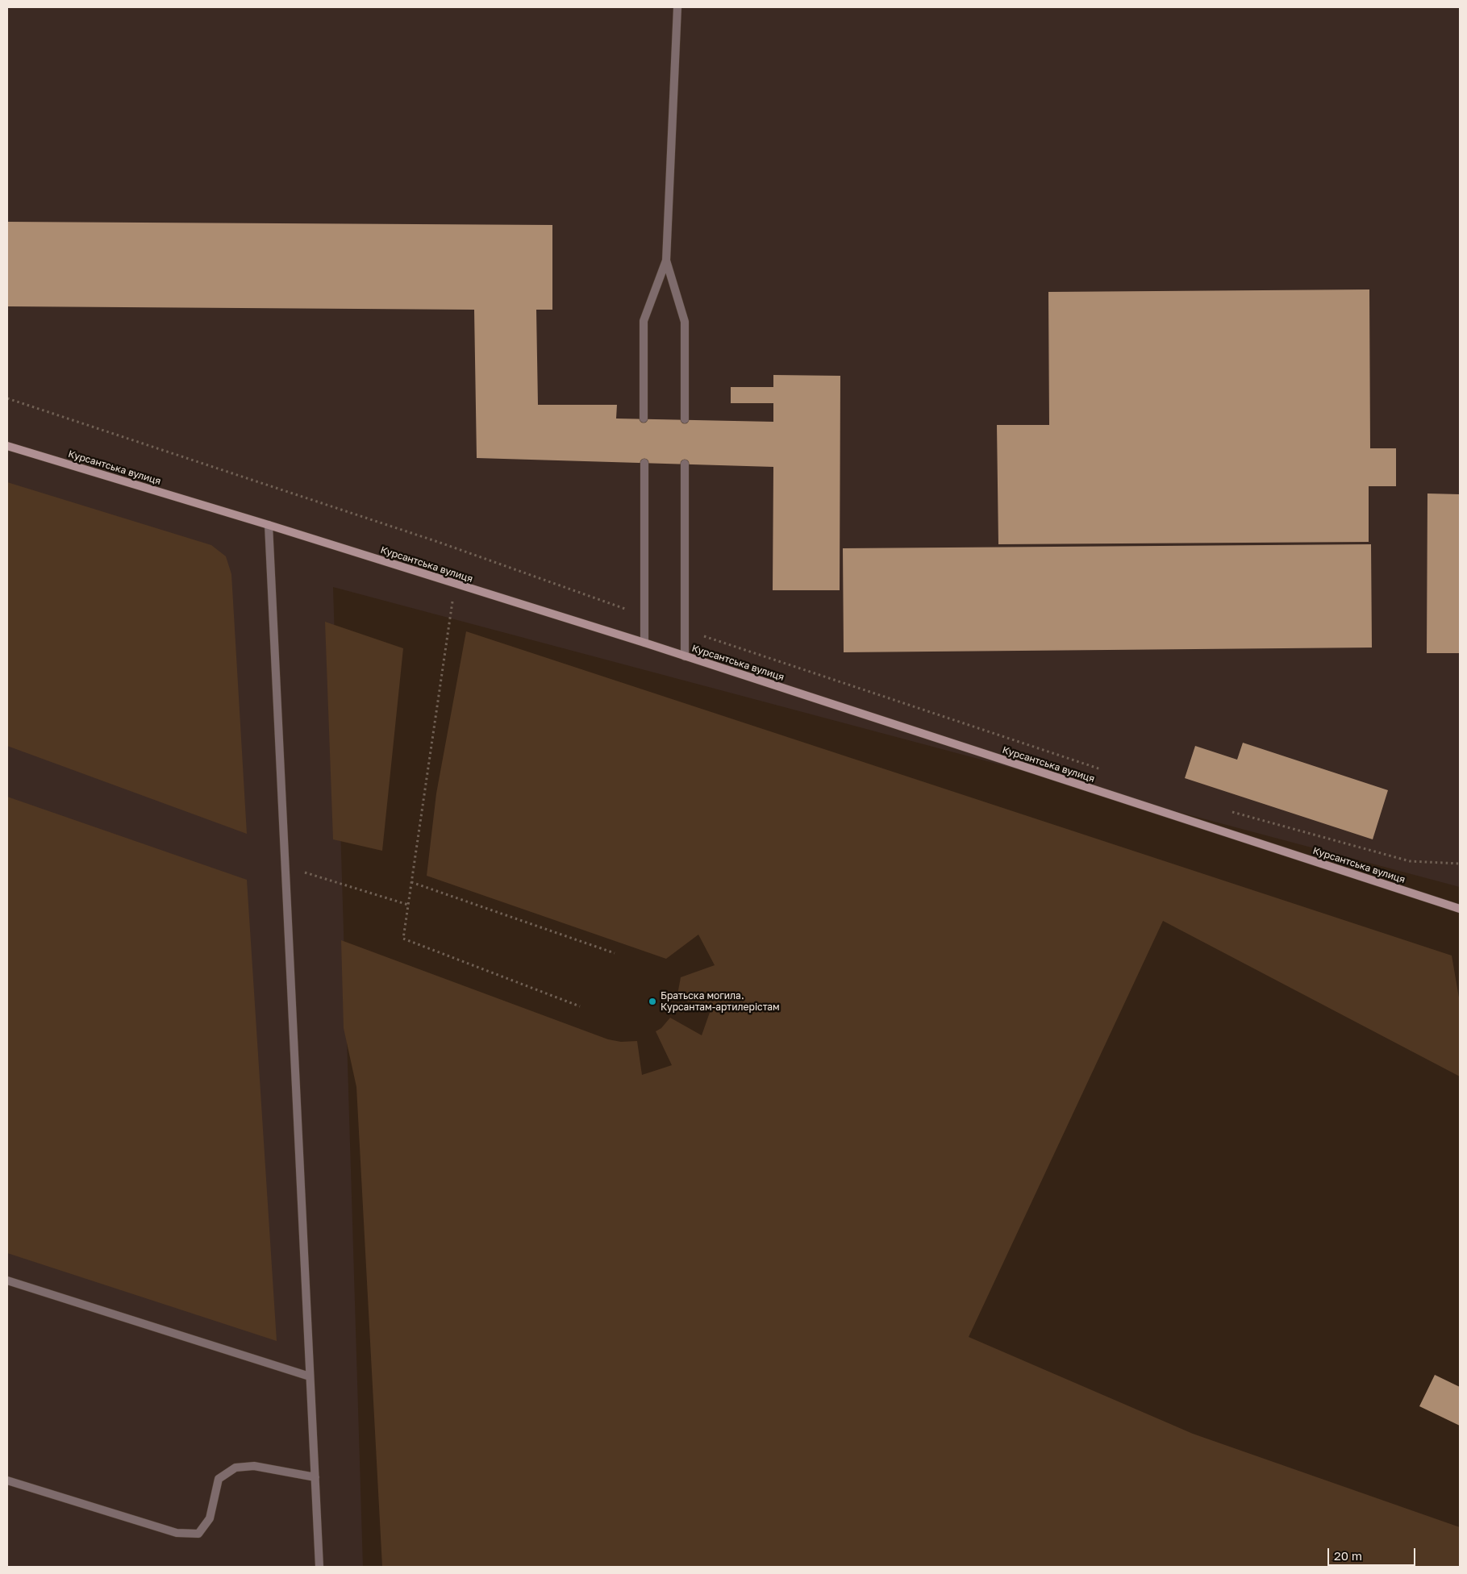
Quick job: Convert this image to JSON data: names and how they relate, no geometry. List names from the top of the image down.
{
  "streets": {
    "street": ["Курсантська вулиця"]
  },
  "places": ["Братьска могила. Курсантам-артилерістам"],
  "scale_bar": "20 m"
}
